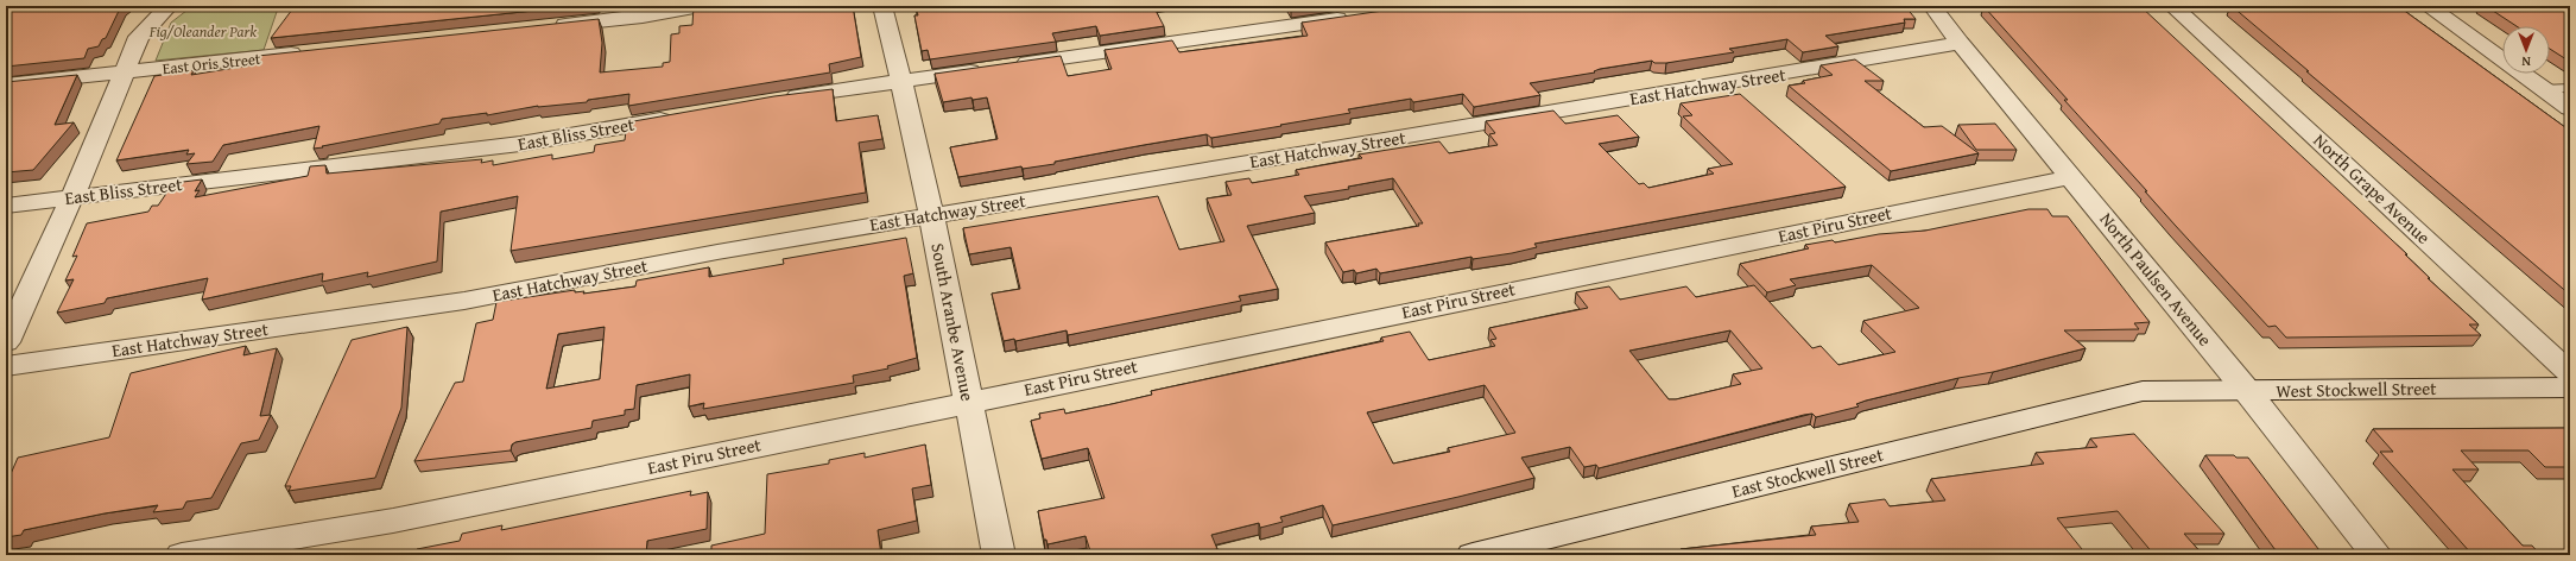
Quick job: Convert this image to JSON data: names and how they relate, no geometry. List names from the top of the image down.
{
  "streets": {
    "street": [
      "East Oris Street",
      "East Hatchway Street",
      "East Bliss Street",
      "North Grape Avenue",
      "East Piru Street",
      "North Paulsen Avenue",
      "South Aranbe Avenue",
      "West Stockwell Street",
      "East Stockwell Street"
    ]
  },
  "crossings": [
    ["East Hatchway Street", "North Paulsen Avenue"],
    ["East Hatchway Street", "South Aranbe Avenue"],
    ["East Piru Street", "North Paulsen Avenue"],
    ["East Piru Street", "South Aranbe Avenue"],
    ["North Paulsen Avenue", "West Stockwell Street"],
    ["West Stockwell Street", "East Stockwell Street"]
  ],
  "parks": ["Fig/Oleander Park"],
  "north": "bottom"
}
